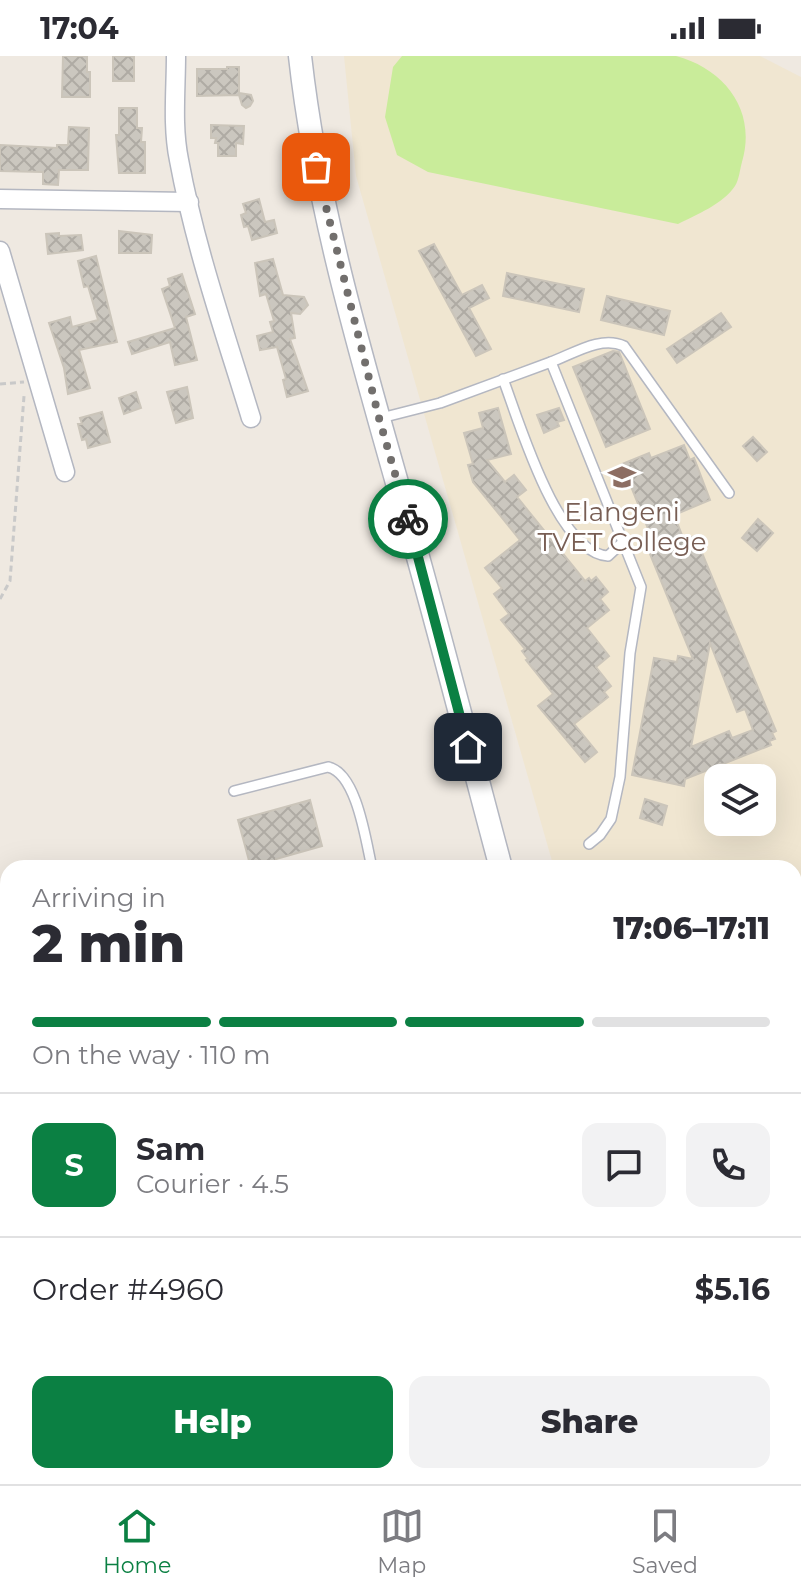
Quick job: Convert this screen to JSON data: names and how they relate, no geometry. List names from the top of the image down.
{
  "places": {
    "school or university": ["Elangeni TVET College"]
  },
  "page": {
    "status": "17:04",
    "heading": ["2 min", "Arriving in", "17:06–17:11"],
    "panel": [
      "Sam",
      "Courier · 4.5",
      "Order #4960",
      "$5.16"
    ],
    "bar": "On the way · 110 m",
    "round": "S",
    "buttons": ["Help", "Share"],
    "tabs": ["Home", "Map", "Saved"]
  }
}
